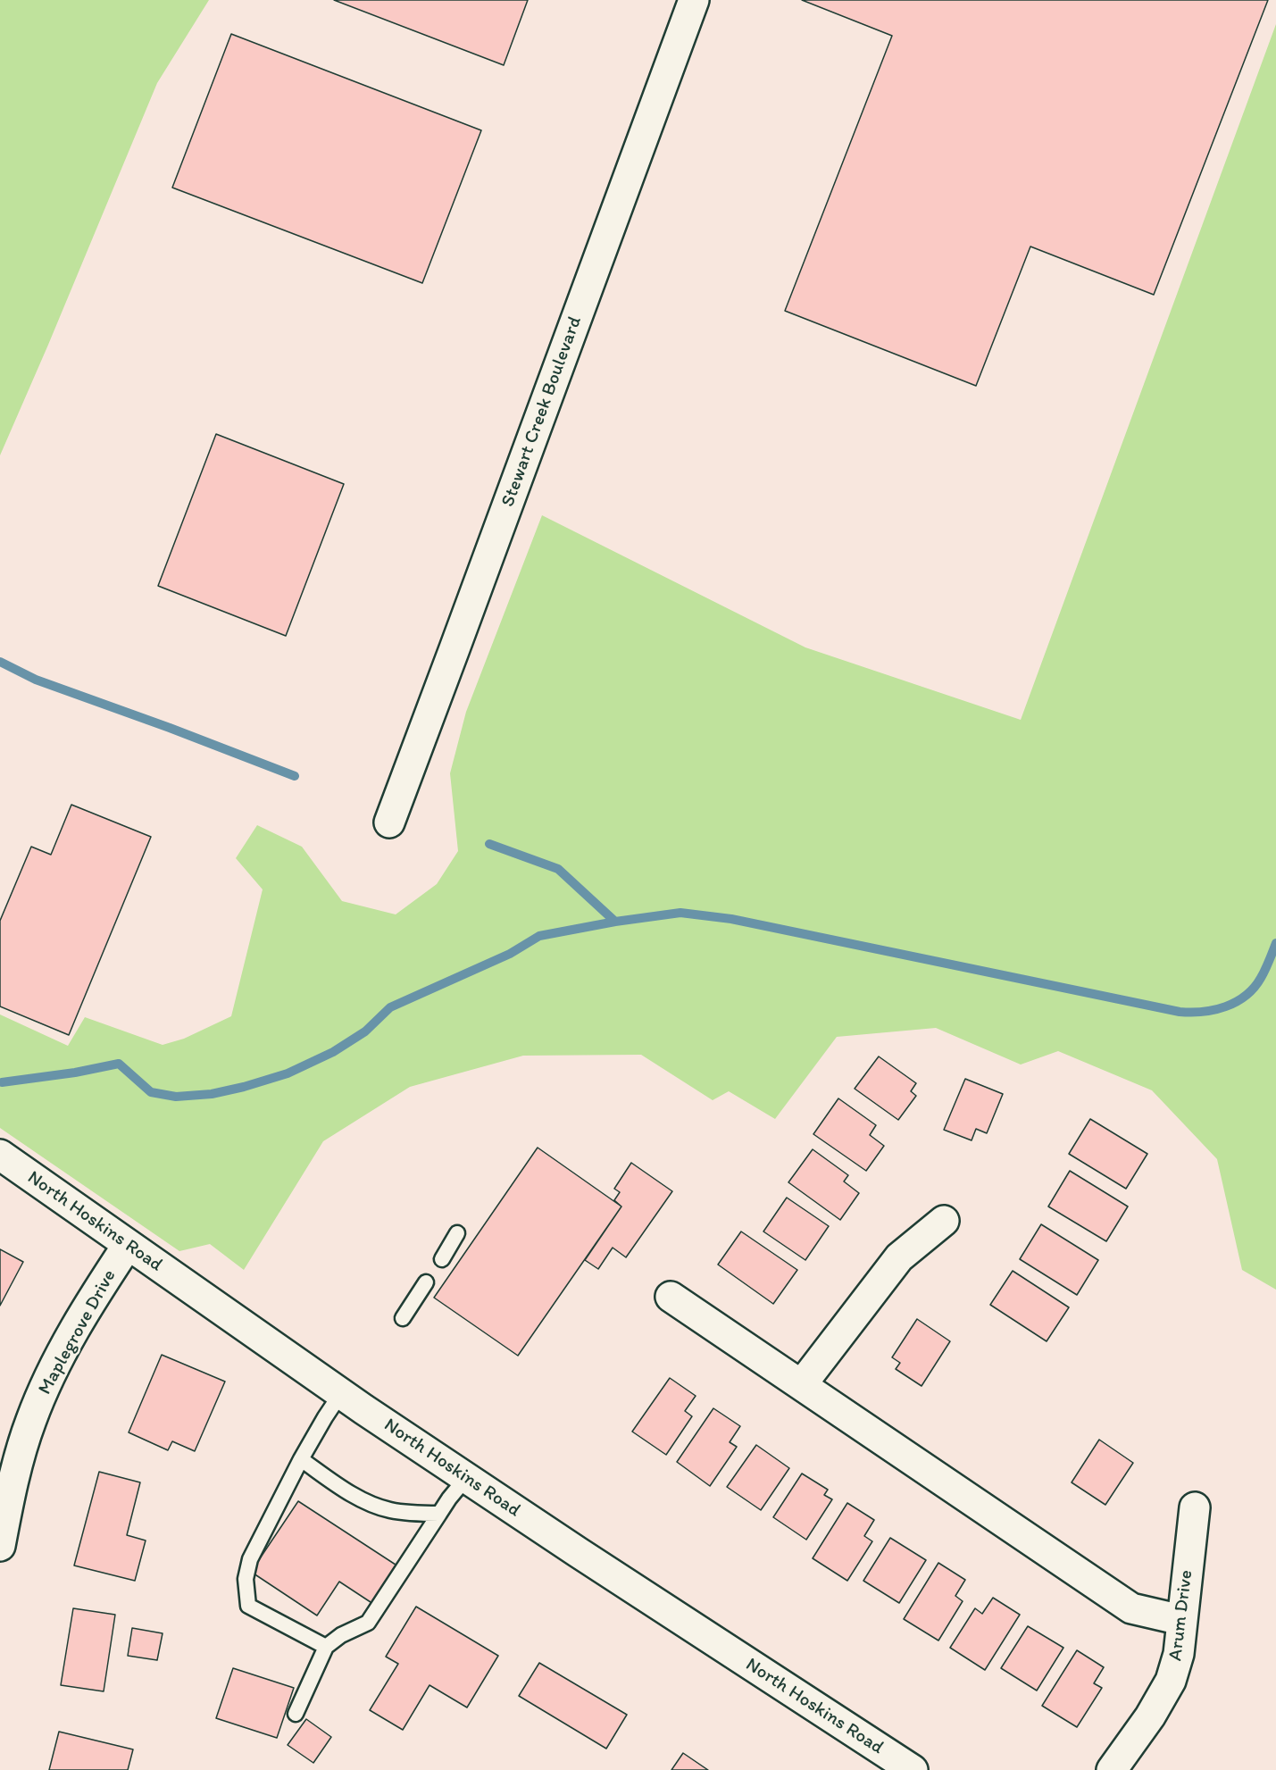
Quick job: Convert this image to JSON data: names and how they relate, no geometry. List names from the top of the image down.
{
  "streets": {
    "street": [
      "Stewart Creek Boulevard",
      "North Hoskins Road",
      "Maplegrove Drive",
      "Arum Drive"
    ]
  },
  "crossings": [
    ["North Hoskins Road", "Maplegrove Drive"]
  ]
}
